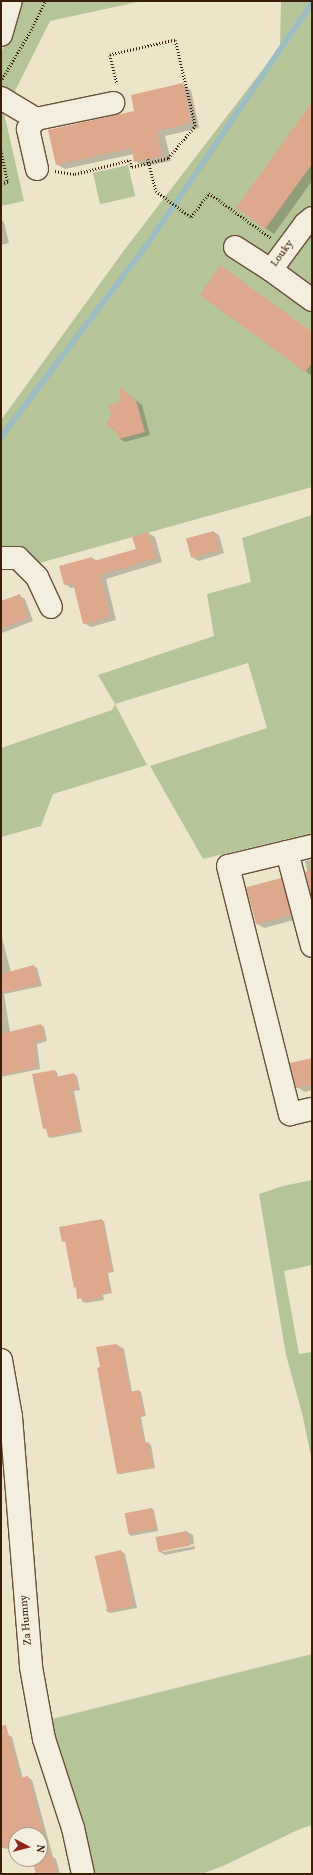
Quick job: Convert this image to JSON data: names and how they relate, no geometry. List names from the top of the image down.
{
  "streets": {
    "street": ["Louky", "Za Humny"]
  },
  "north": "right"
}
